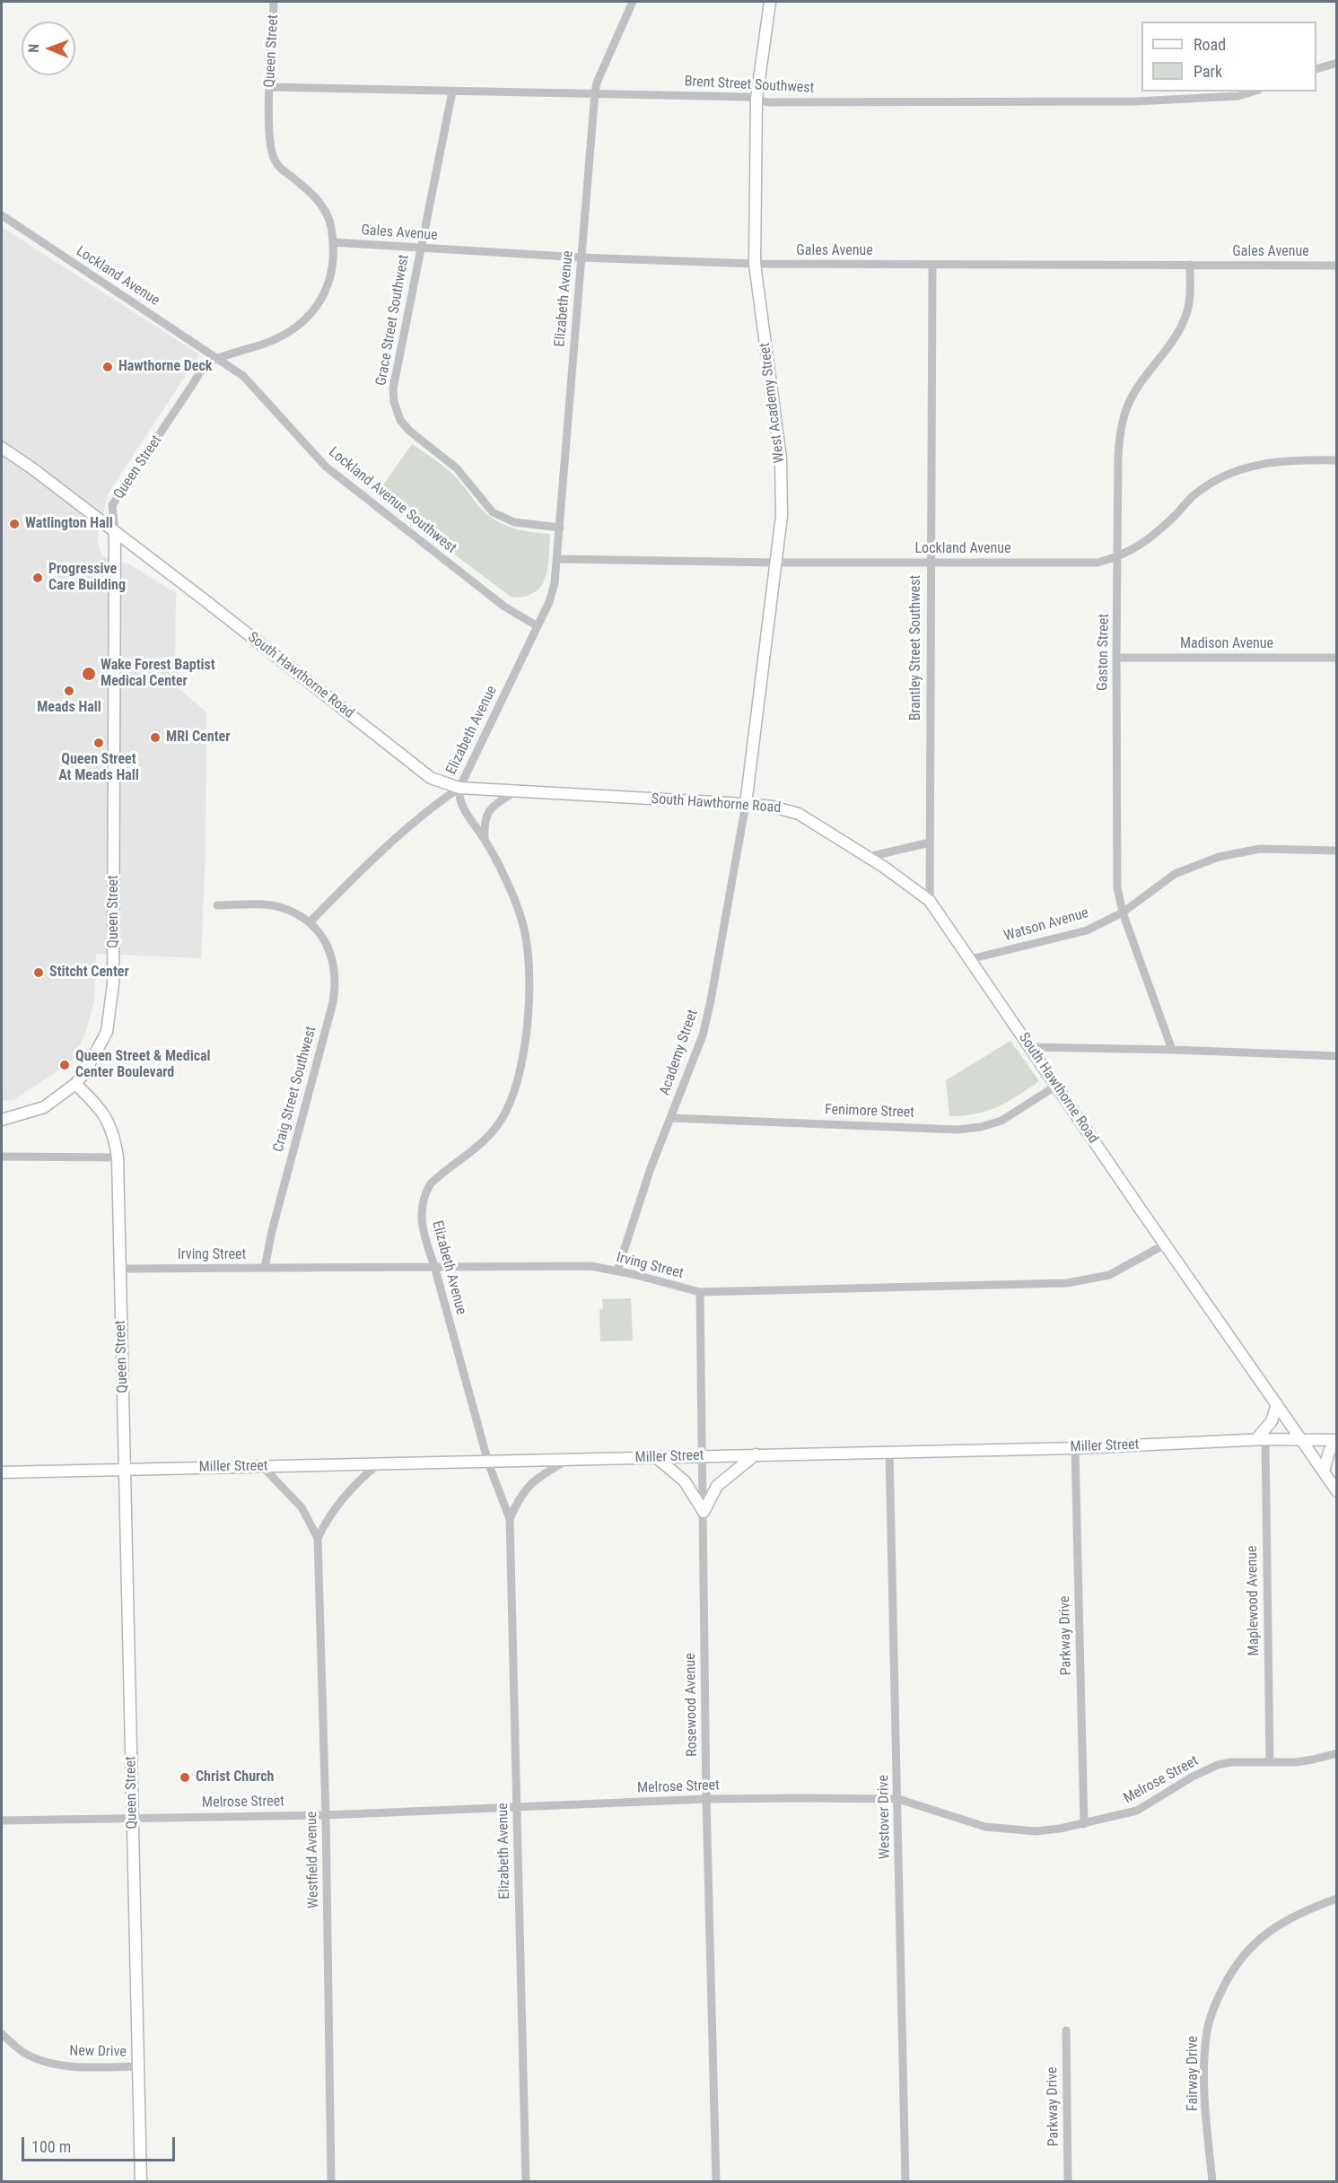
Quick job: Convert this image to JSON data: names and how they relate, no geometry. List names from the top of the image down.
{
  "streets": {
    "main road": [
      "Queen Street",
      "West Academy Street",
      "South Hawthorne Road",
      "Miller Street"
    ],
    "street": [
      "Brent Street Southwest",
      "Gales Avenue",
      "Lockland Avenue",
      "Elizabeth Avenue",
      "Grace Street Southwest",
      "Lockland Avenue Southwest",
      "Madison Avenue",
      "Brantley Street Southwest",
      "Gaston Street",
      "Watson Avenue",
      "Academy Street",
      "Craig Street Southwest",
      "Fenimore Street",
      "Irving Street",
      "Maplewood Avenue",
      "Parkway Drive",
      "Rosewood Avenue",
      "Melrose Street",
      "Westover Drive",
      "Westfield Avenue",
      "New Drive",
      "Fairway Drive"
    ]
  },
  "crossings": [
    ["Queen Street", "Brent Street Southwest"],
    ["Queen Street", "Gales Avenue"],
    ["Queen Street", "Lockland Avenue"],
    ["Queen Street", "Lockland Avenue Southwest"],
    ["Queen Street", "South Hawthorne Road"],
    ["Queen Street", "Irving Street"],
    ["Queen Street", "Miller Street"],
    ["Queen Street", "Melrose Street"],
    ["Queen Street", "New Drive"],
    ["Brent Street Southwest", "Elizabeth Avenue"],
    ["Brent Street Southwest", "Grace Street Southwest"],
    ["Brent Street Southwest", "West Academy Street"],
    ["Gales Avenue", "Elizabeth Avenue"],
    ["Gales Avenue", "Grace Street Southwest"],
    ["Gales Avenue", "West Academy Street"],
    ["Gales Avenue", "Brantley Street Southwest"],
    ["Gales Avenue", "Gaston Street"],
    ["Lockland Avenue", "Elizabeth Avenue"],
    ["Lockland Avenue", "West Academy Street"],
    ["Lockland Avenue", "Lockland Avenue Southwest"],
    ["Lockland Avenue", "Brantley Street Southwest"],
    ["Lockland Avenue", "Gaston Street"],
    ["Elizabeth Avenue", "Grace Street Southwest"],
    ["Elizabeth Avenue", "Lockland Avenue Southwest"],
    ["Elizabeth Avenue", "South Hawthorne Road"],
    ["Elizabeth Avenue", "Irving Street"],
    ["Elizabeth Avenue", "Miller Street"],
    ["Elizabeth Avenue", "Melrose Street"],
    ["West Academy Street", "South Hawthorne Road"],
    ["West Academy Street", "Academy Street"],
    ["Madison Avenue", "Gaston Street"],
    ["Brantley Street Southwest", "South Hawthorne Road"],
    ["Gaston Street", "Watson Avenue"],
    ["South Hawthorne Road", "Watson Avenue"],
    ["South Hawthorne Road", "Academy Street"],
    ["South Hawthorne Road", "Fenimore Street"],
    ["South Hawthorne Road", "Irving Street"],
    ["South Hawthorne Road", "Miller Street"],
    ["Academy Street", "Fenimore Street"],
    ["Academy Street", "Irving Street"],
    ["Craig Street Southwest", "Irving Street"],
    ["Irving Street", "Rosewood Avenue"],
    ["Miller Street", "Maplewood Avenue"],
    ["Miller Street", "Parkway Drive"],
    ["Miller Street", "Rosewood Avenue"],
    ["Miller Street", "Westover Drive"],
    ["Miller Street", "Westfield Avenue"],
    ["Maplewood Avenue", "Melrose Street"],
    ["Parkway Drive", "Melrose Street"],
    ["Rosewood Avenue", "Melrose Street"],
    ["Melrose Street", "Westover Drive"],
    ["Melrose Street", "Westfield Avenue"]
  ],
  "places": [
    "Hawthorne Deck",
    "Watlington Hall",
    "Progressive Care Building",
    "Wake Forest Baptist Medical Center",
    "Meads Hall",
    "MRI Center",
    "Queen Street At Meads Hall",
    "Stitcht Center",
    "Queen Street & Medical Center Boulevard",
    "Christ Church"
  ],
  "legend": ["Road", "Park"],
  "scale_bar": "100 m",
  "north": "left"
}
